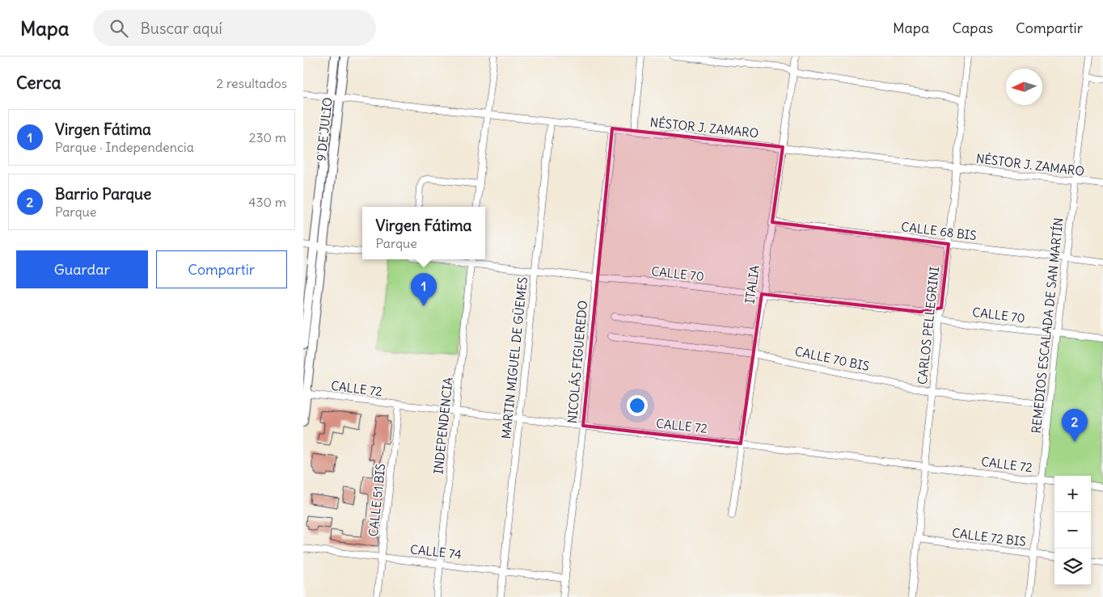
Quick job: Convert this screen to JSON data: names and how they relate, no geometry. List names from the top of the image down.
{
  "streets": {
    "main road": ["9 DE JULIO"],
    "street": [
      "NÉSTOR J. ZAMARO",
      "CALLE 68 BIS",
      "CALLE 70",
      "ITALIA",
      "CARLOS PELLEGRINI",
      "REMEDIOS ESCALADA DE SAN MARTÍN",
      "MARTIN MIGUEL DE GÜEMES",
      "CALLE 70 BIS",
      "NICOLÁS FIGUEREDO",
      "CALLE 72",
      "INDEPENDENCIA",
      "CALLE 51 BIS",
      "CALLE 72 BIS",
      "CALLE 74"
    ]
  },
  "crossings": [
    ["NÉSTOR J. ZAMARO", "9 DE JULIO"],
    ["NÉSTOR J. ZAMARO", "ITALIA"],
    ["NÉSTOR J. ZAMARO", "CARLOS PELLEGRINI"],
    ["NÉSTOR J. ZAMARO", "REMEDIOS ESCALADA DE SAN MARTÍN"],
    ["NÉSTOR J. ZAMARO", "MARTIN MIGUEL DE GÜEMES"],
    ["NÉSTOR J. ZAMARO", "NICOLÁS FIGUEREDO"],
    ["9 DE JULIO", "CALLE 72"],
    ["CALLE 68 BIS", "ITALIA"],
    ["CALLE 68 BIS", "CARLOS PELLEGRINI"],
    ["CALLE 68 BIS", "REMEDIOS ESCALADA DE SAN MARTÍN"],
    ["CALLE 70", "ITALIA"],
    ["CALLE 70", "CARLOS PELLEGRINI"],
    ["CALLE 70", "REMEDIOS ESCALADA DE SAN MARTÍN"],
    ["CALLE 70", "MARTIN MIGUEL DE GÜEMES"],
    ["CALLE 70", "NICOLÁS FIGUEREDO"],
    ["CALLE 70", "INDEPENDENCIA"],
    ["ITALIA", "CALLE 70 BIS"],
    ["ITALIA", "CALLE 72"],
    ["CARLOS PELLEGRINI", "CALLE 70 BIS"],
    ["CARLOS PELLEGRINI", "CALLE 72"],
    ["CARLOS PELLEGRINI", "CALLE 72 BIS"],
    ["REMEDIOS ESCALADA DE SAN MARTÍN", "CALLE 70 BIS"],
    ["REMEDIOS ESCALADA DE SAN MARTÍN", "CALLE 72"],
    ["REMEDIOS ESCALADA DE SAN MARTÍN", "CALLE 72 BIS"],
    ["MARTIN MIGUEL DE GÜEMES", "CALLE 72"],
    ["MARTIN MIGUEL DE GÜEMES", "CALLE 74"],
    ["NICOLÁS FIGUEREDO", "CALLE 72"],
    ["NICOLÁS FIGUEREDO", "CALLE 74"],
    ["CALLE 72", "INDEPENDENCIA"],
    ["CALLE 72", "CALLE 51 BIS"],
    ["INDEPENDENCIA", "CALLE 74"],
    ["CALLE 51 BIS", "CALLE 74"]
  ],
  "north": "left",
  "page": {
    "header": "Mapa",
    "search": "Buscar aquí",
    "nav": ["Mapa", "Capas", "Compartir"],
    "heading": ["Cerca", "2 resultados"],
    "list": [
      {
        "mark": "1",
        "name": "Virgen Fátima",
        "note": "Parque · Independencia",
        "value": "230 m"
      },
      {
        "mark": "2",
        "name": "Barrio Parque",
        "note": "Parque",
        "value": "430 m"
      }
    ],
    "popup": ["Virgen Fátima", "Parque"],
    "buttons": ["Guardar", "Compartir"],
    "pins": ["1", "2"],
    "map_buttons": ["+", "−"]
  }
}
